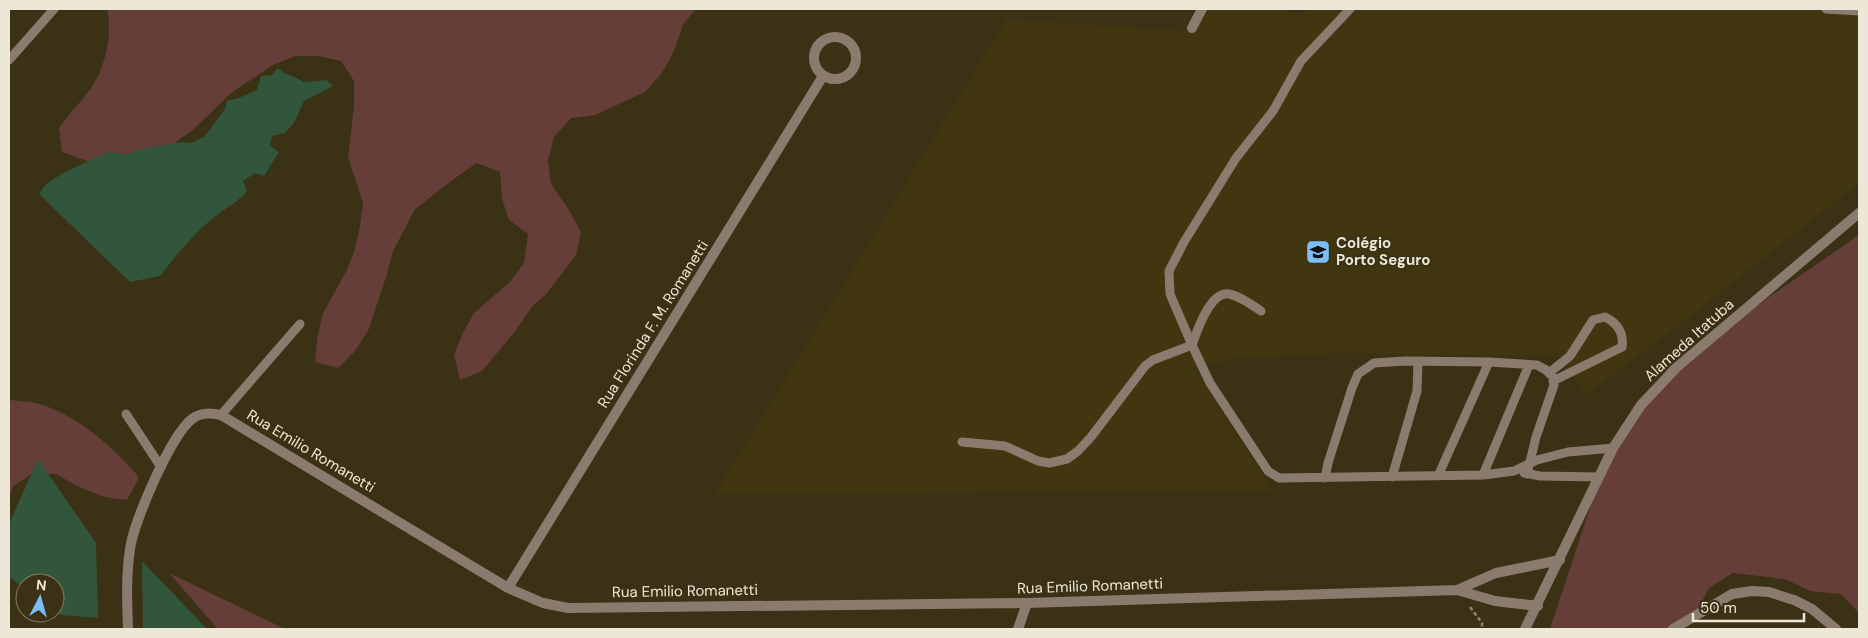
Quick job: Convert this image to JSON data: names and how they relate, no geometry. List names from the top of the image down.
{
  "streets": {
    "street": ["Rua Florinda F. M. Romanetti", "Alameda Itatuba", "Rua Emilio Romanetti"]
  },
  "crossings": [
    ["Rua Florinda F. M. Romanetti", "Rua Emilio Romanetti"],
    ["Alameda Itatuba", "Rua Emilio Romanetti"]
  ],
  "places": {
    "school or university": ["Colégio Porto Seguro"]
  },
  "scale_bar": "50 m",
  "north": "top"
}
